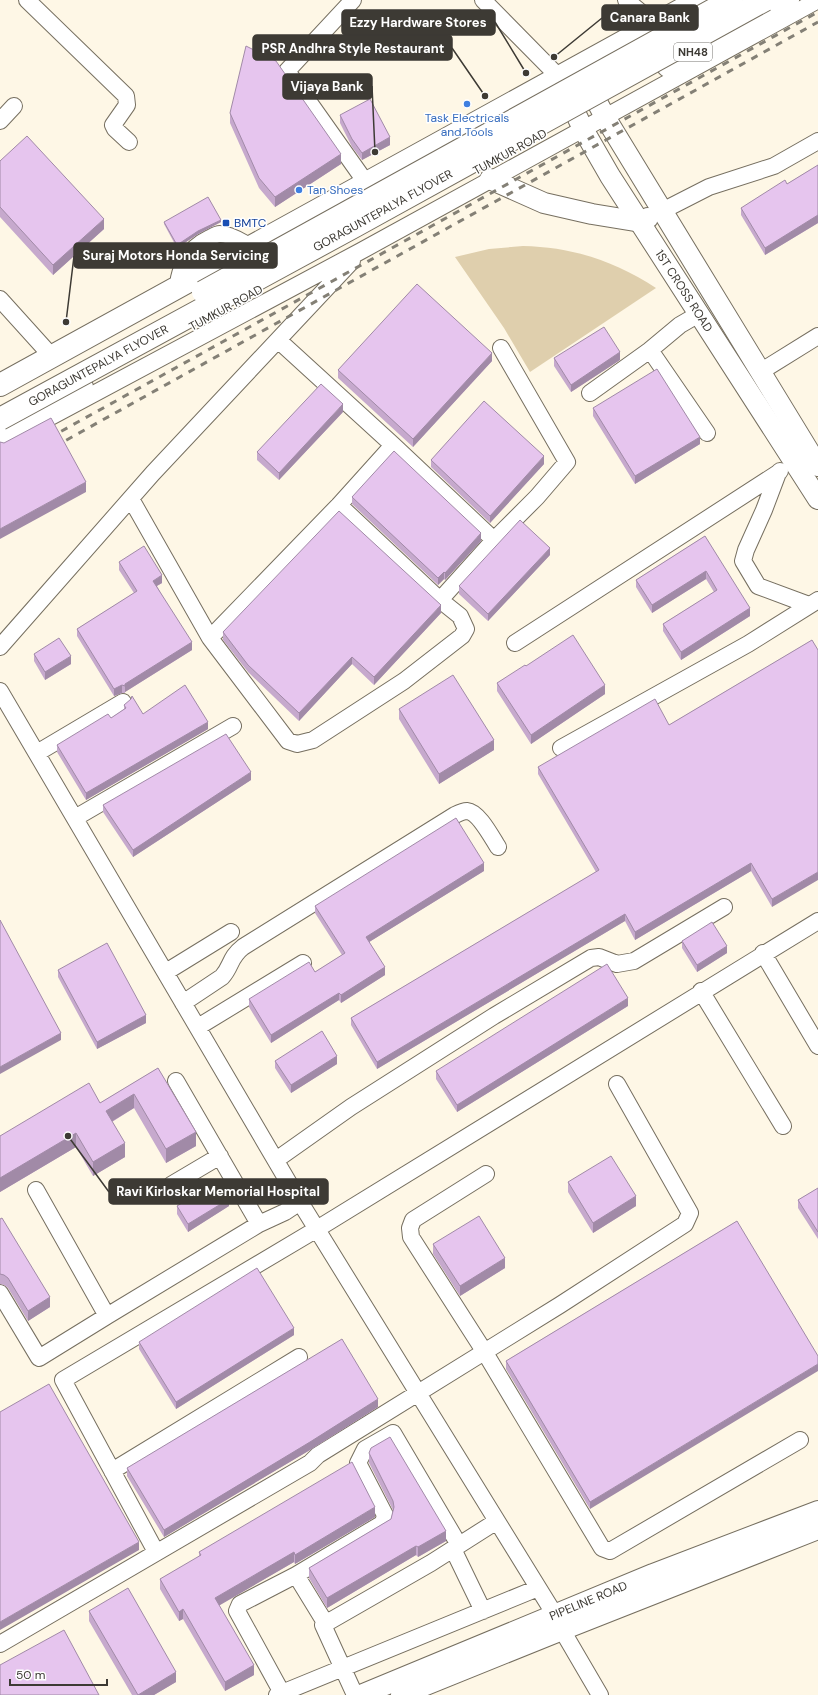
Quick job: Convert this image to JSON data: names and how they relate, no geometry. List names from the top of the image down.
{
  "streets": {
    "highway": ["NH48", "TUMKUR ROAD", "GORAGUNTEPALYA FLYOVER"],
    "main road": ["1ST CROSS ROAD", "PIPELINE ROAD"]
  },
  "crossings": [
    ["TUMKUR ROAD", "1ST CROSS ROAD"]
  ],
  "places": {
    "other": [
      "Canara Bank",
      "Ezzy Hardware Stores",
      "PSR Andhra Style Restaurant",
      "Task Electricals and Tools",
      "Vijaya Bank",
      "Tan Shoes",
      "Suraj Motors Honda Servicing",
      "Ravi Kirloskar Memorial Hospital"
    ],
    "transit": ["BMTC"]
  },
  "scale_bar": "50 m"
}
